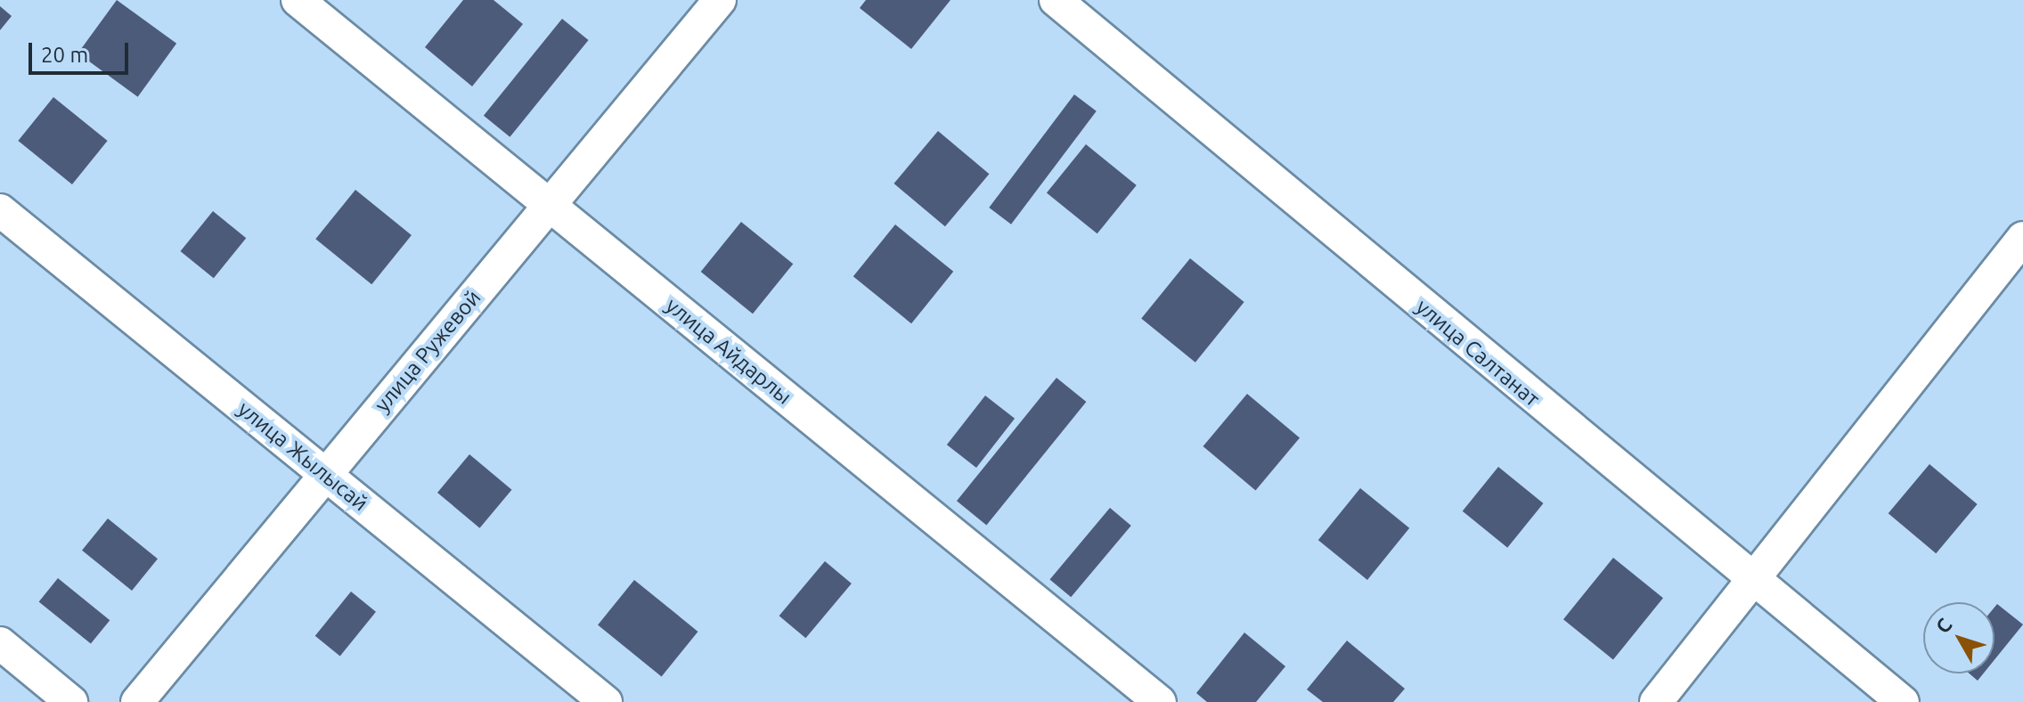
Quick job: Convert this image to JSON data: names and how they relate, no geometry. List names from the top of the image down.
{
  "streets": {
    "street": [
      "улица Ружевой",
      "улица Айдарлы",
      "улица Салтанат",
      "улица Жылысай"
    ]
  },
  "crossings": [
    ["улица Ружевой", "улица Айдарлы"],
    ["улица Ружевой", "улица Жылысай"]
  ],
  "scale_bar": "20 m",
  "north": "top left"
}
